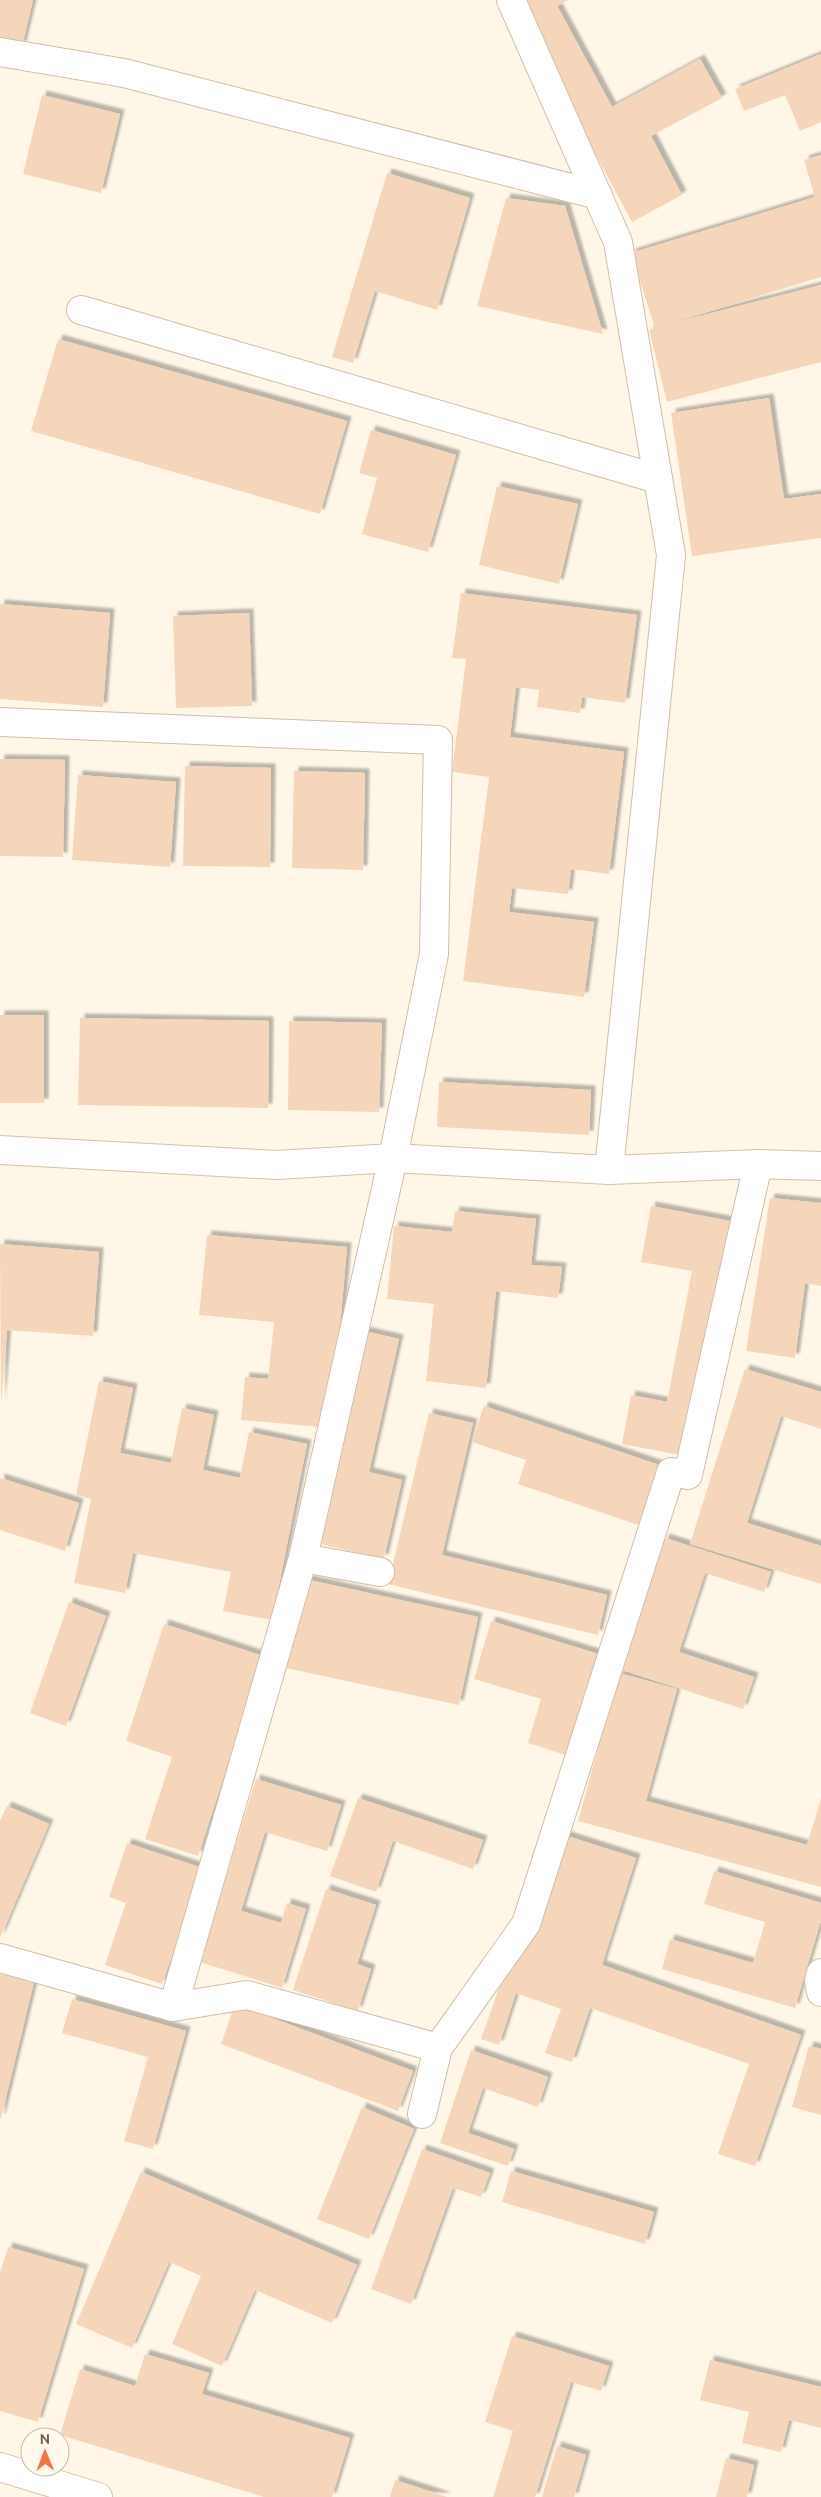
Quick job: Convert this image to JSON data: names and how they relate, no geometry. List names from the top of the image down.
{
  "north": "top"
}
